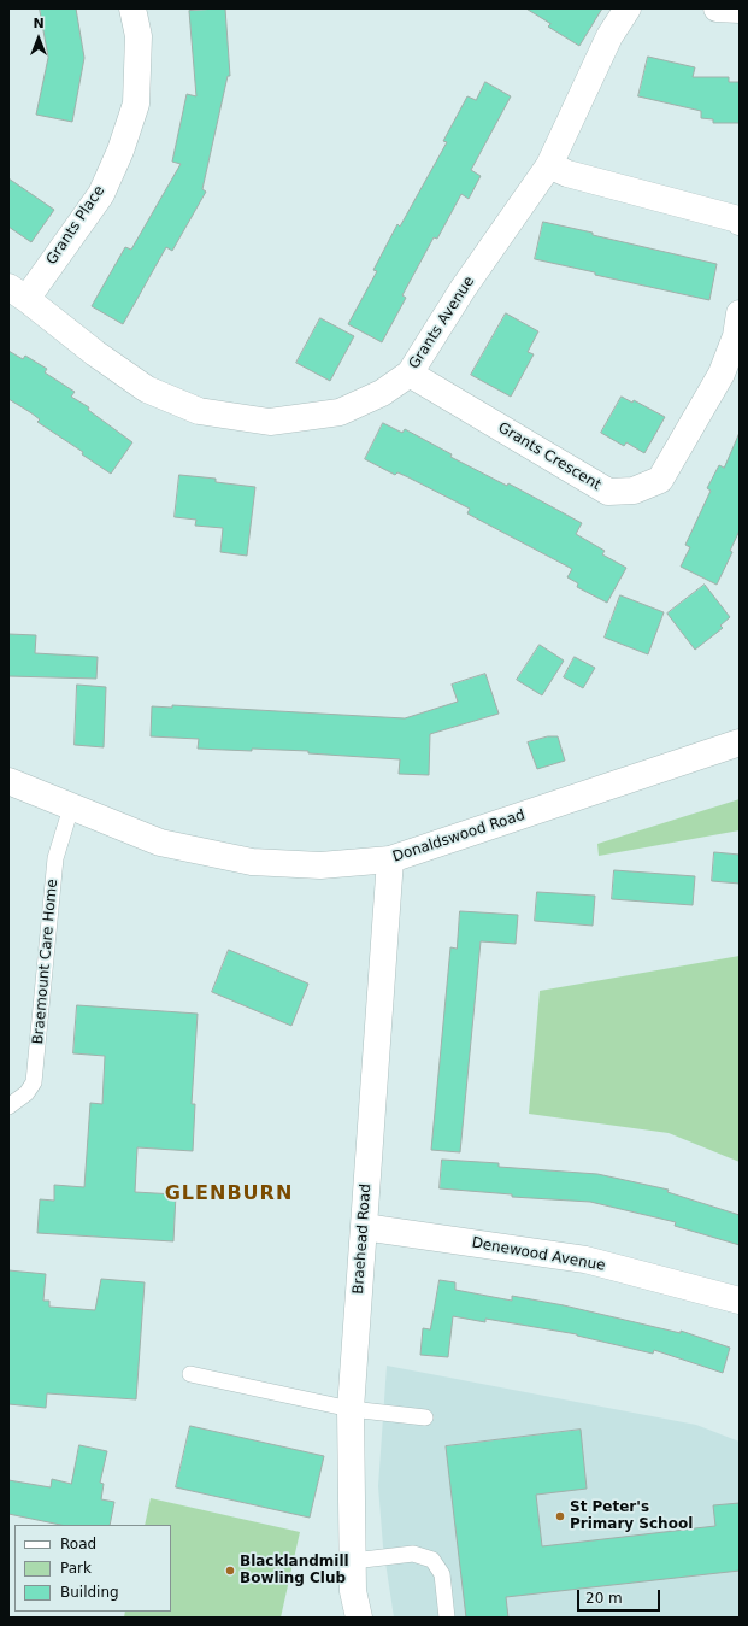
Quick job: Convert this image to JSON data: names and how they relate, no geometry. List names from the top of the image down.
{
  "streets": {
    "street": [
      "Grants Place",
      "Grants Avenue",
      "Grants Crescent",
      "Donaldswood Road",
      "Braehead Road",
      "Denewood Avenue"
    ],
    "lane": ["Braemount Care Home"]
  },
  "crossings": [
    ["Grants Place", "Grants Avenue"],
    ["Grants Avenue", "Grants Crescent"],
    ["Donaldswood Road", "Braemount Care Home"],
    ["Donaldswood Road", "Braehead Road"],
    ["Braehead Road", "Denewood Avenue"]
  ],
  "districts": ["GLENBURN"],
  "places": ["St Peter's Primary School", "Blacklandmill Bowling Club"],
  "legend": ["Road", "Park", "Building"],
  "scale_bar": "20 m",
  "north": "top"
}
